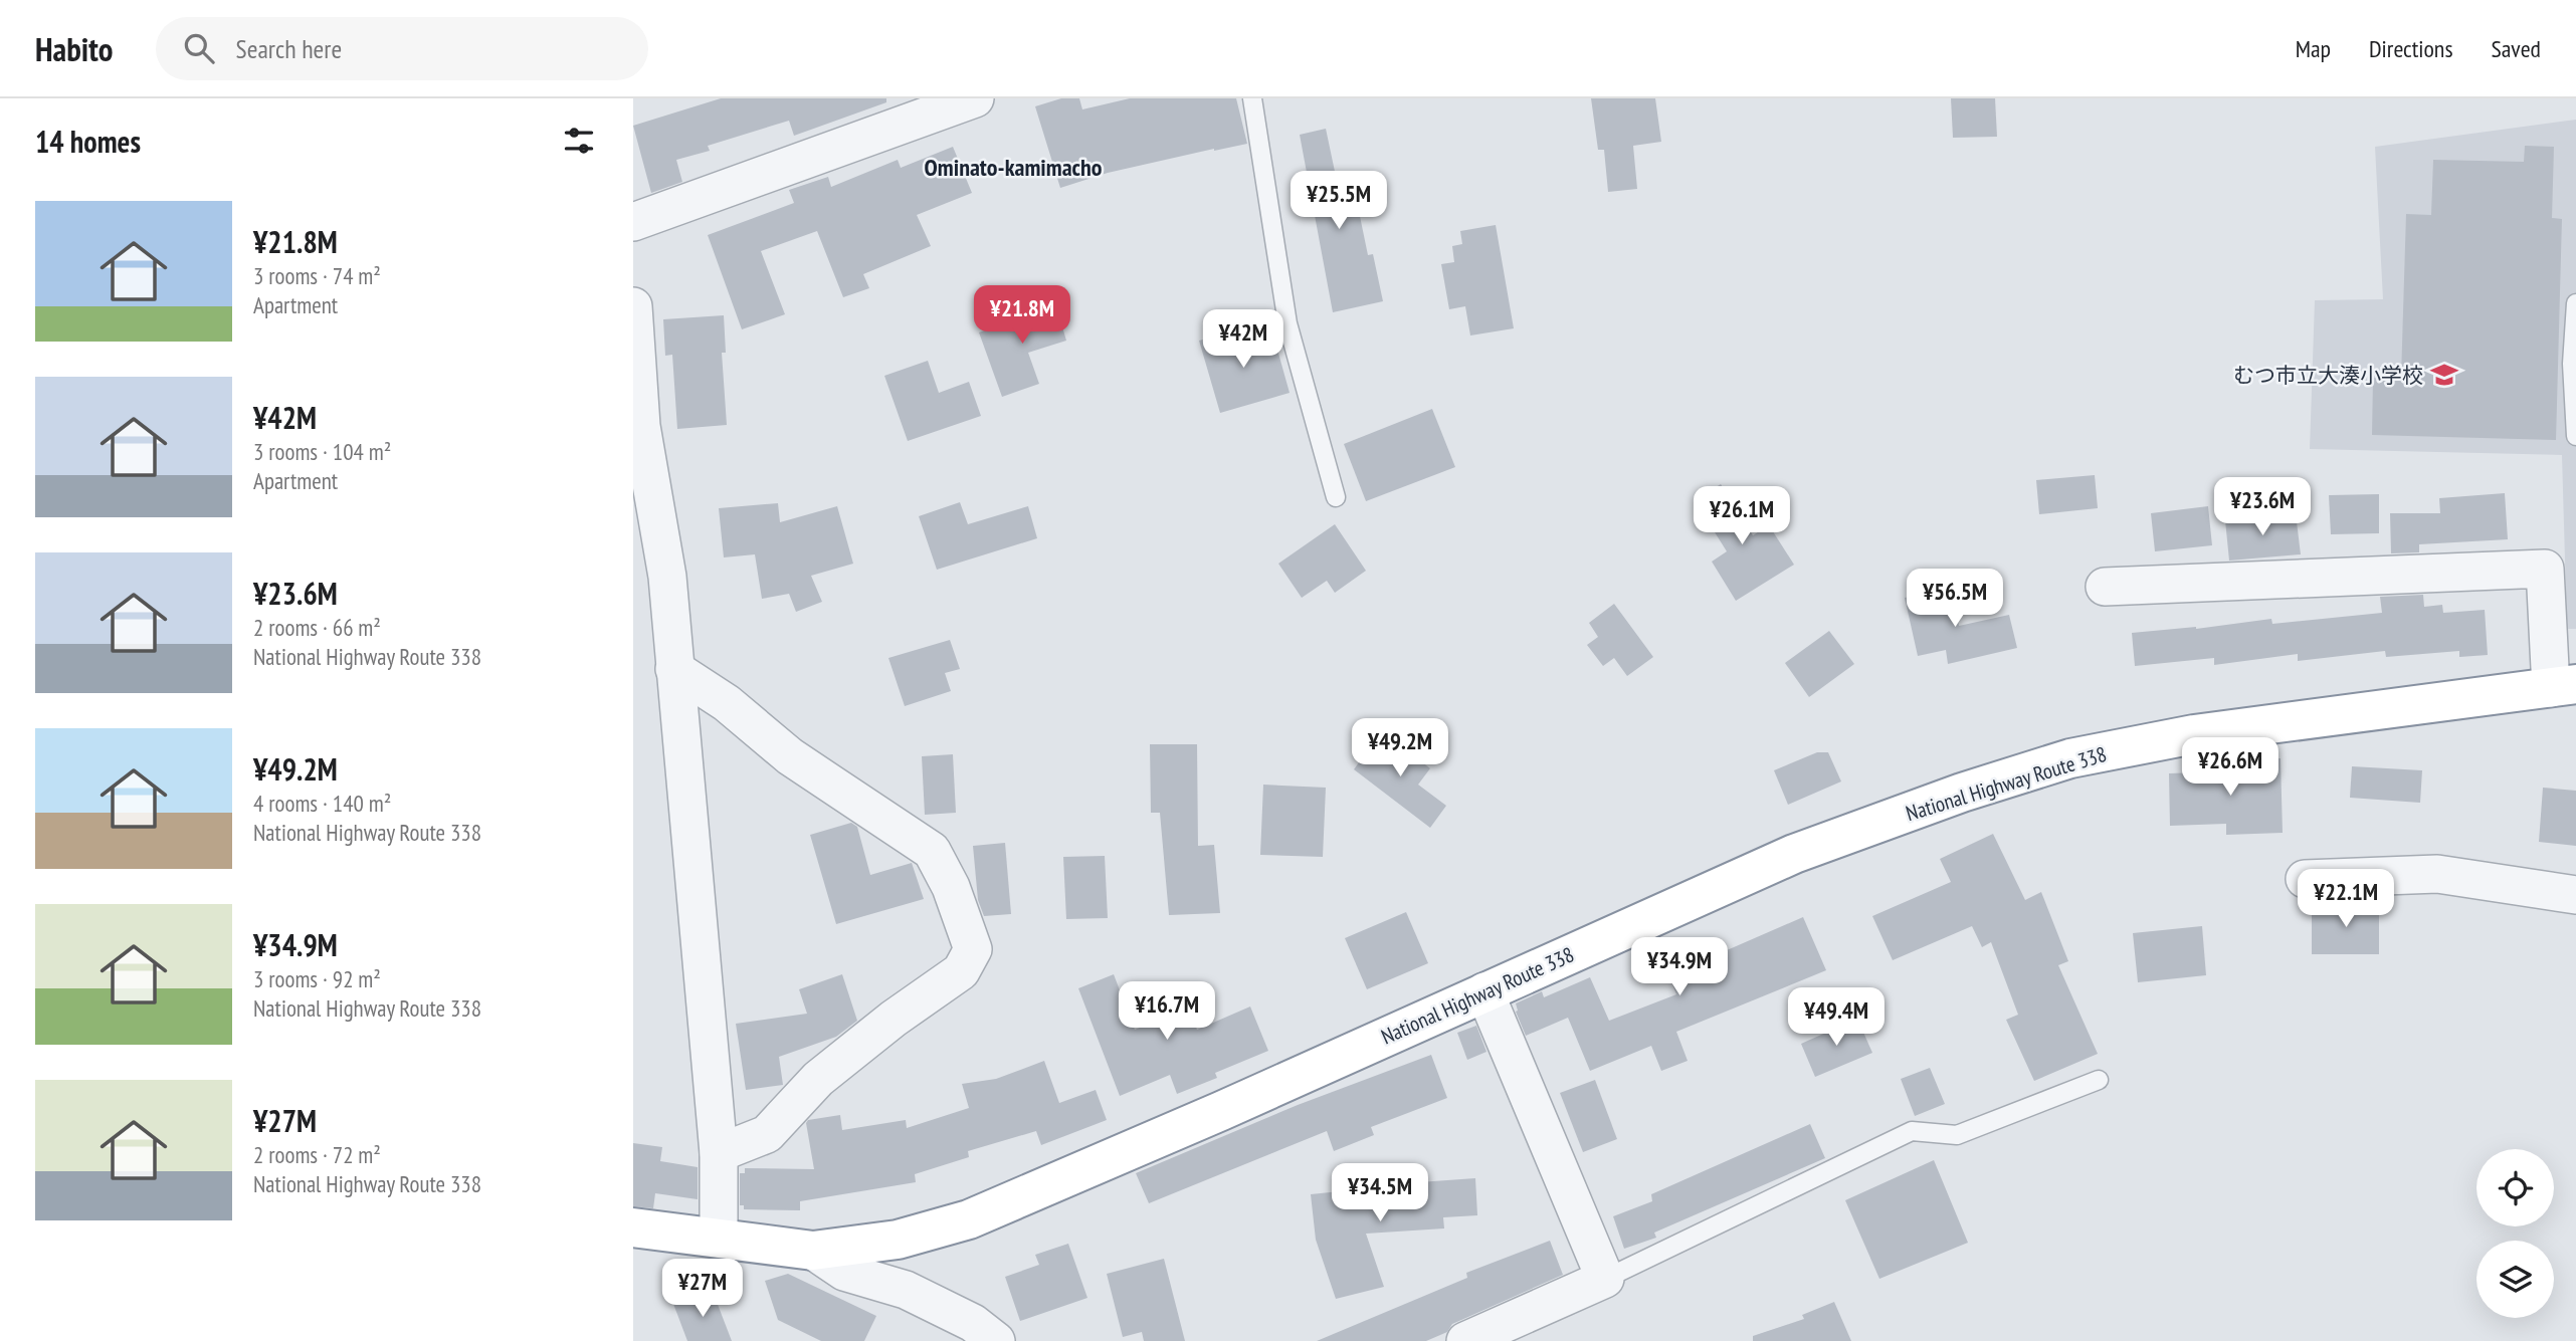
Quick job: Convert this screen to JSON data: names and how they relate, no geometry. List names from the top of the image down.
{
  "streets": {
    "highway": ["National Highway Route 338"]
  },
  "districts": ["Ominato-kamimacho"],
  "places": {
    "school or university": ["むつ市立大湊小学校"]
  },
  "page": {
    "header": "Habito",
    "search": "Search here",
    "nav": ["Map", "Directions", "Saved"],
    "heading": "14 homes",
    "price": [
      "¥25.5M",
      "¥21.8M",
      "¥42M",
      "¥23.6M",
      "¥26.1M",
      "¥56.5M",
      "¥49.2M",
      "¥26.6M",
      "¥22.1M",
      "¥34.9M",
      "¥16.7M",
      "¥49.4M",
      "¥34.5M",
      "¥27M"
    ],
    "list": [
      {
        "name": "¥21.8M",
        "note": "3 rooms · 74 m² · Apartment"
      },
      {
        "name": "¥42M",
        "note": "3 rooms · 104 m² · Apartment"
      },
      {
        "name": "¥23.6M",
        "note": "2 rooms · 66 m² · National Highway Route 338"
      },
      {
        "name": "¥49.2M",
        "note": "4 rooms · 140 m² · National Highway Route 338"
      },
      {
        "name": "¥34.9M",
        "note": "3 rooms · 92 m² · National Highway Route 338"
      },
      {
        "name": "¥27M",
        "note": "2 rooms · 72 m² · National Highway Route 338"
      }
    ]
  }
}
